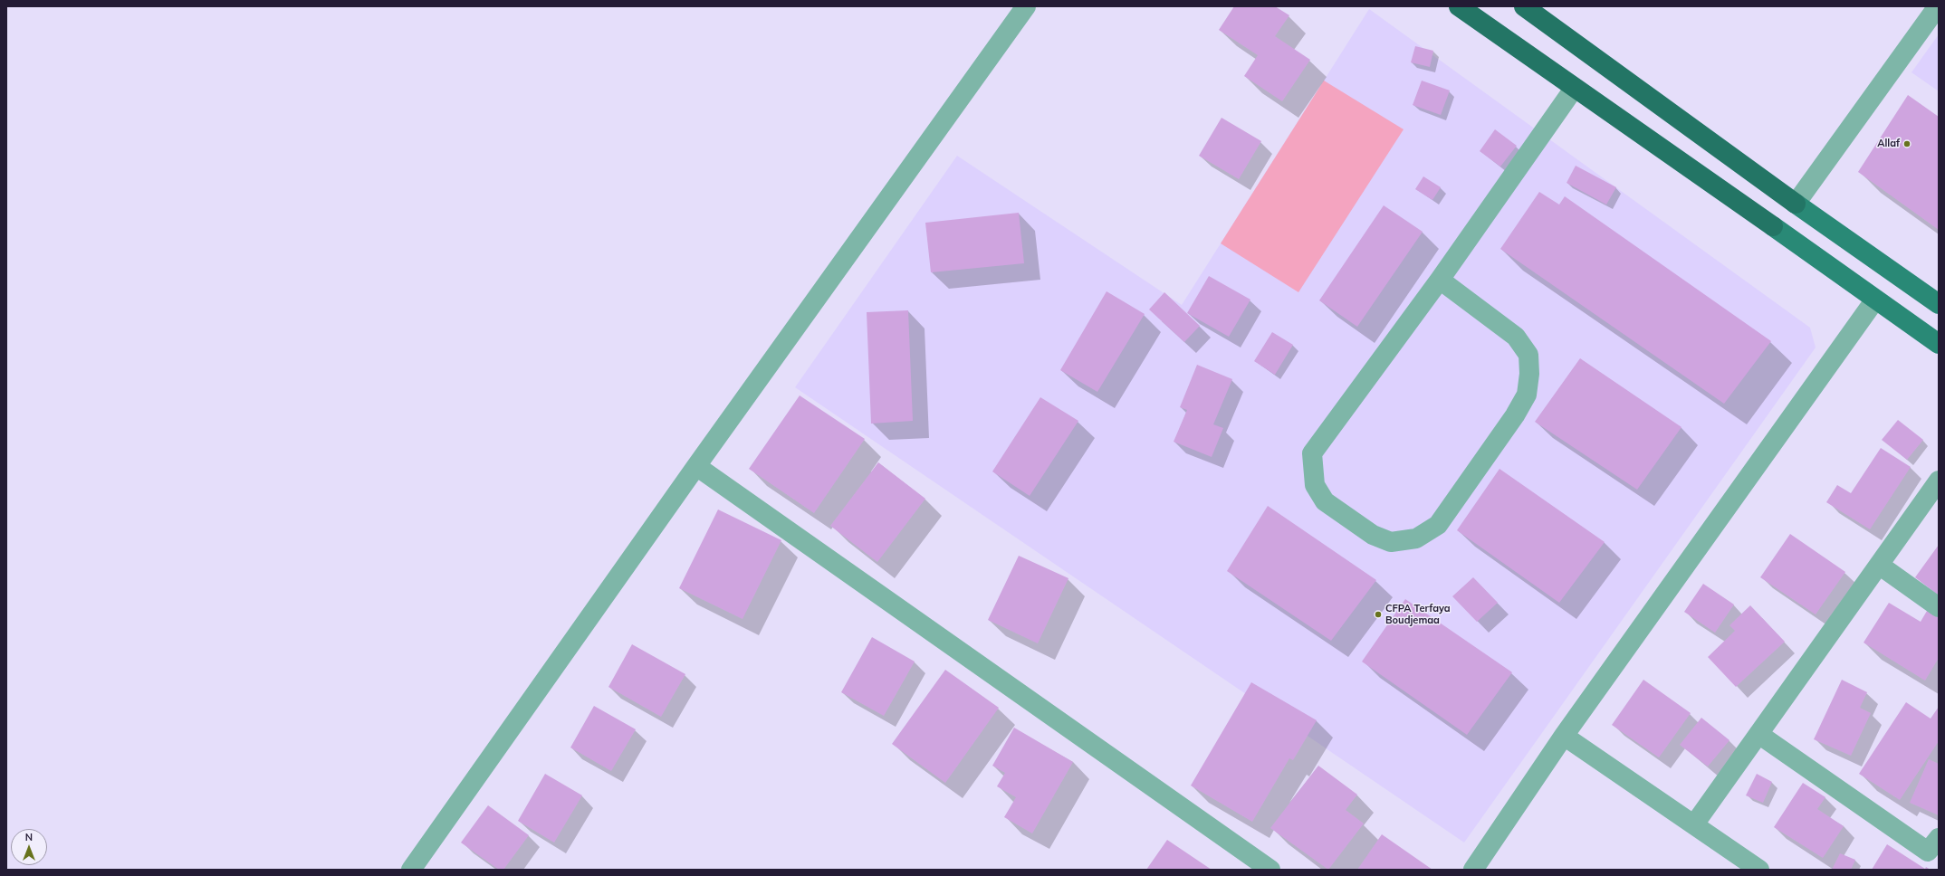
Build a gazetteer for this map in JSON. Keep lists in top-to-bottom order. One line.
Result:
{"places":["Allaf","CFPA Terfaya Boudjemaa"],"north":"top"}
